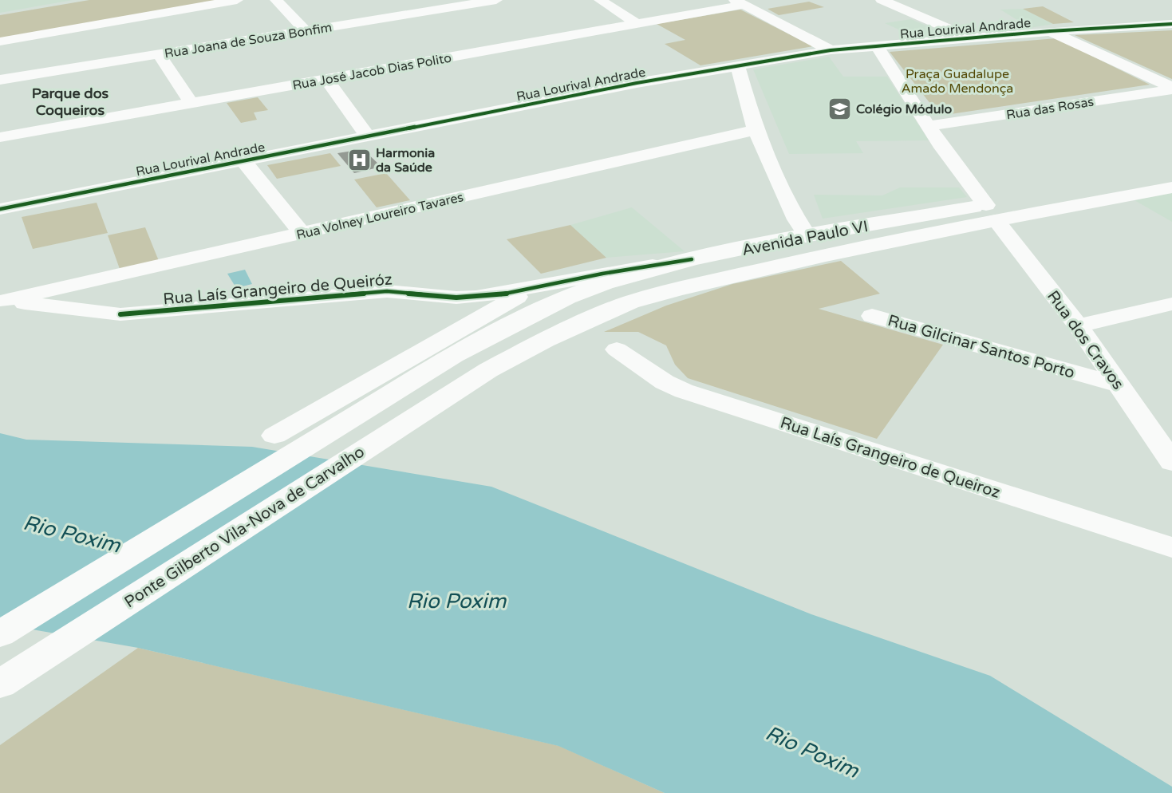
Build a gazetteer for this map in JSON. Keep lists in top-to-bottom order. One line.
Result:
{"streets":{"main road":["Avenida Paulo VI","Ponte Gilberto Vila-Nova de Carvalho"],"street":["Rua Lourival Andrade","Rua Joana de Souza Bonfim","Rua José Jacob Dias Polito","Rua das Rosas","Rua Volney Loureiro Tavares","Rua Laís Grangeiro de Queiróz","Rua dos Cravos","Rua Gilcinar Santos Porto","Rua Laís Grangeiro de Queiroz"]},"crossings":[["Rua Lourival Andrade","Rua dos Cravos"],["Rua das Rosas","Rua dos Cravos"],["Rua Volney Loureiro Tavares","Rua Laís Grangeiro de Queiróz"],["Avenida Paulo VI","Rua Laís Grangeiro de Queiróz"],["Avenida Paulo VI","Rua dos Cravos"],["Avenida Paulo VI","Ponte Gilberto Vila-Nova de Carvalho"],["Rua dos Cravos","Rua Gilcinar Santos Porto"]],"districts":["Parque dos Coqueiros"],"water":["Rio Poxim"],"parks":["Praça Guadalupe Amado Mendonça"],"places":{"school or university":["Colégio Módulo"],"hospital":["Harmonia da Saúde"]}}
